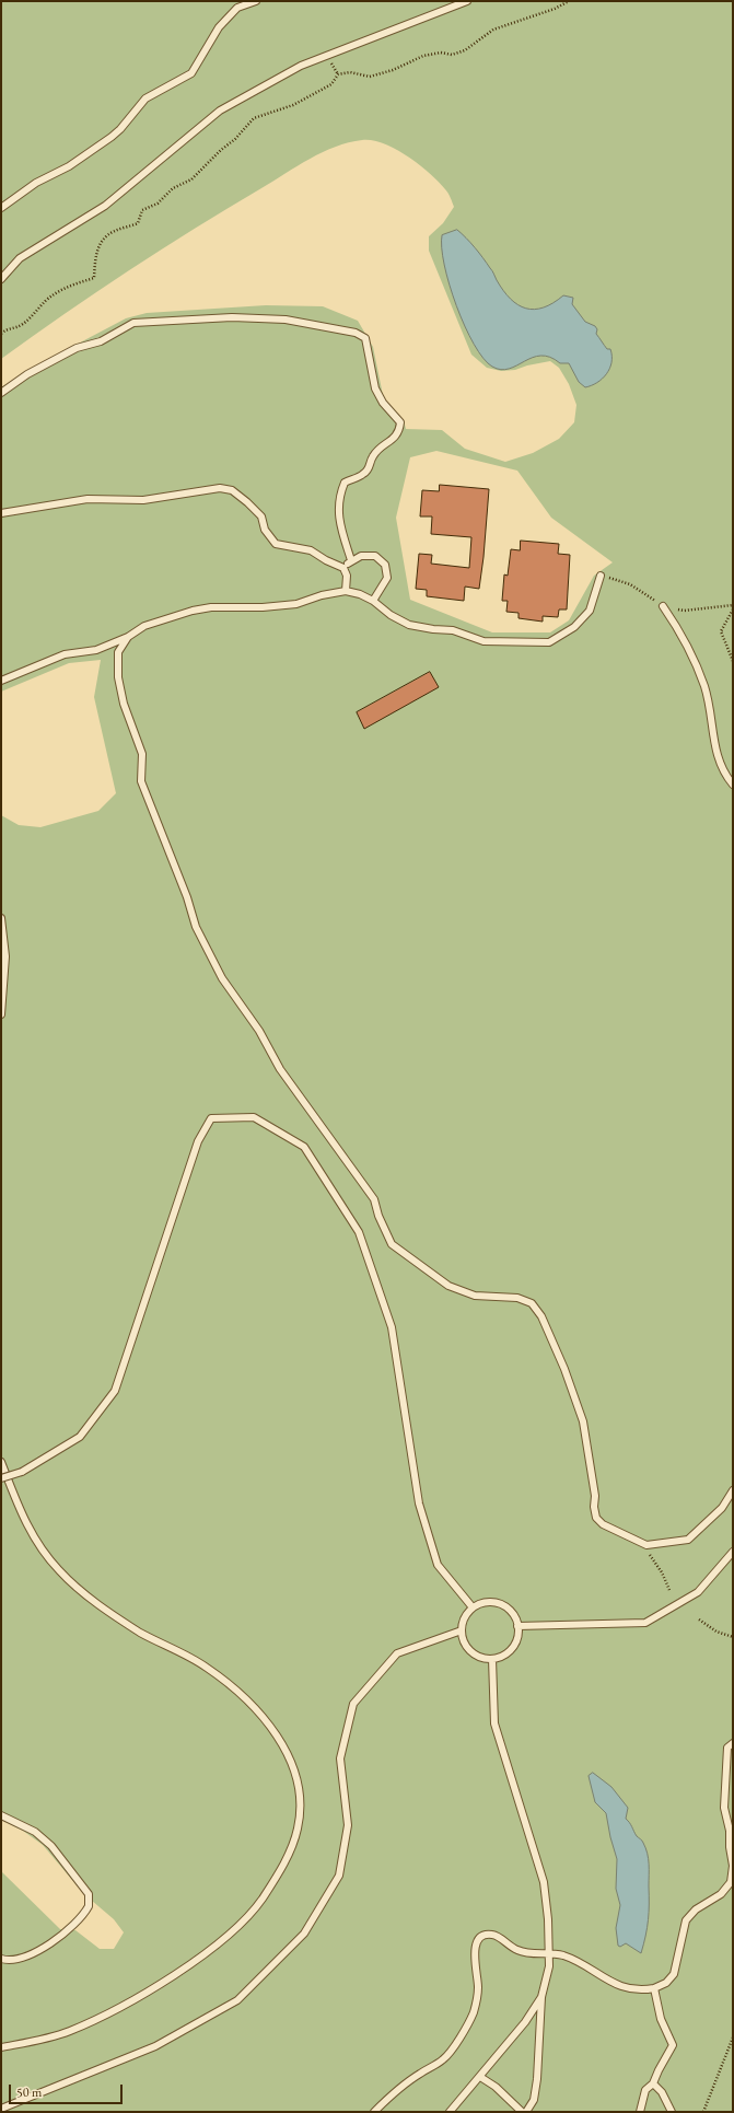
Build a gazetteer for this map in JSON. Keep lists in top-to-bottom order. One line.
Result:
{"scale_bar":"50 m"}
